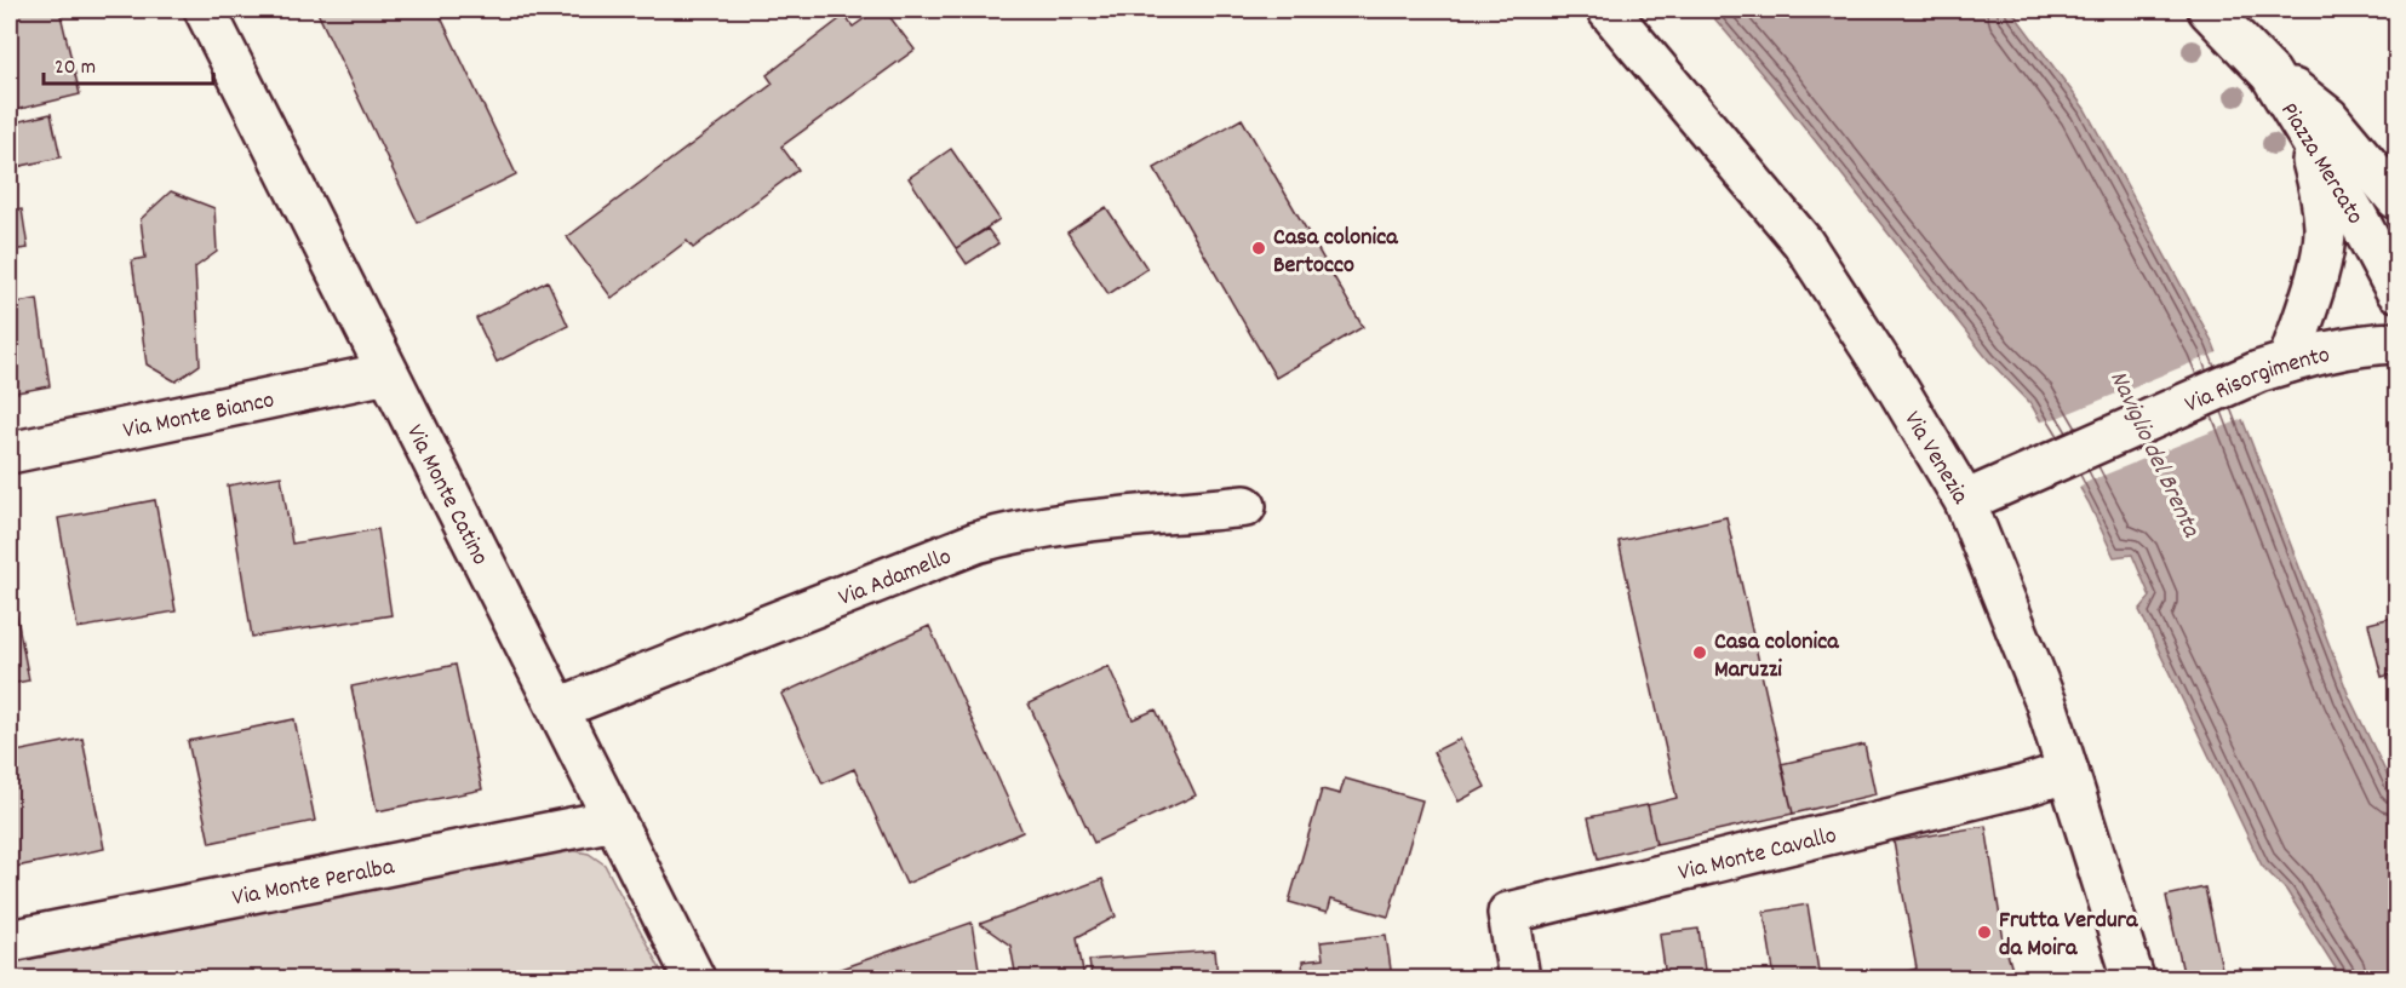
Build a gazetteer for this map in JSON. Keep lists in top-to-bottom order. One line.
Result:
{"streets":{"street":["Piazza Mercato","Via Risorgimento","Via Monte Bianco","Via Venezia","Via Monte Catino","Via Adamello","Via Monte Cavallo","Via Monte Peralba"]},"crossings":[["Piazza Mercato","Via Risorgimento"],["Via Risorgimento","Via Venezia"],["Via Monte Bianco","Via Monte Catino"],["Via Venezia","Via Monte Cavallo"],["Via Monte Catino","Via Adamello"],["Via Monte Catino","Via Monte Peralba"]],"water":["Naviglio del Brenta"],"places":["Casa colonica Bertocco","Casa colonica Maruzzi","Frutta Verdura da Moira"],"scale_bar":"20 m"}
